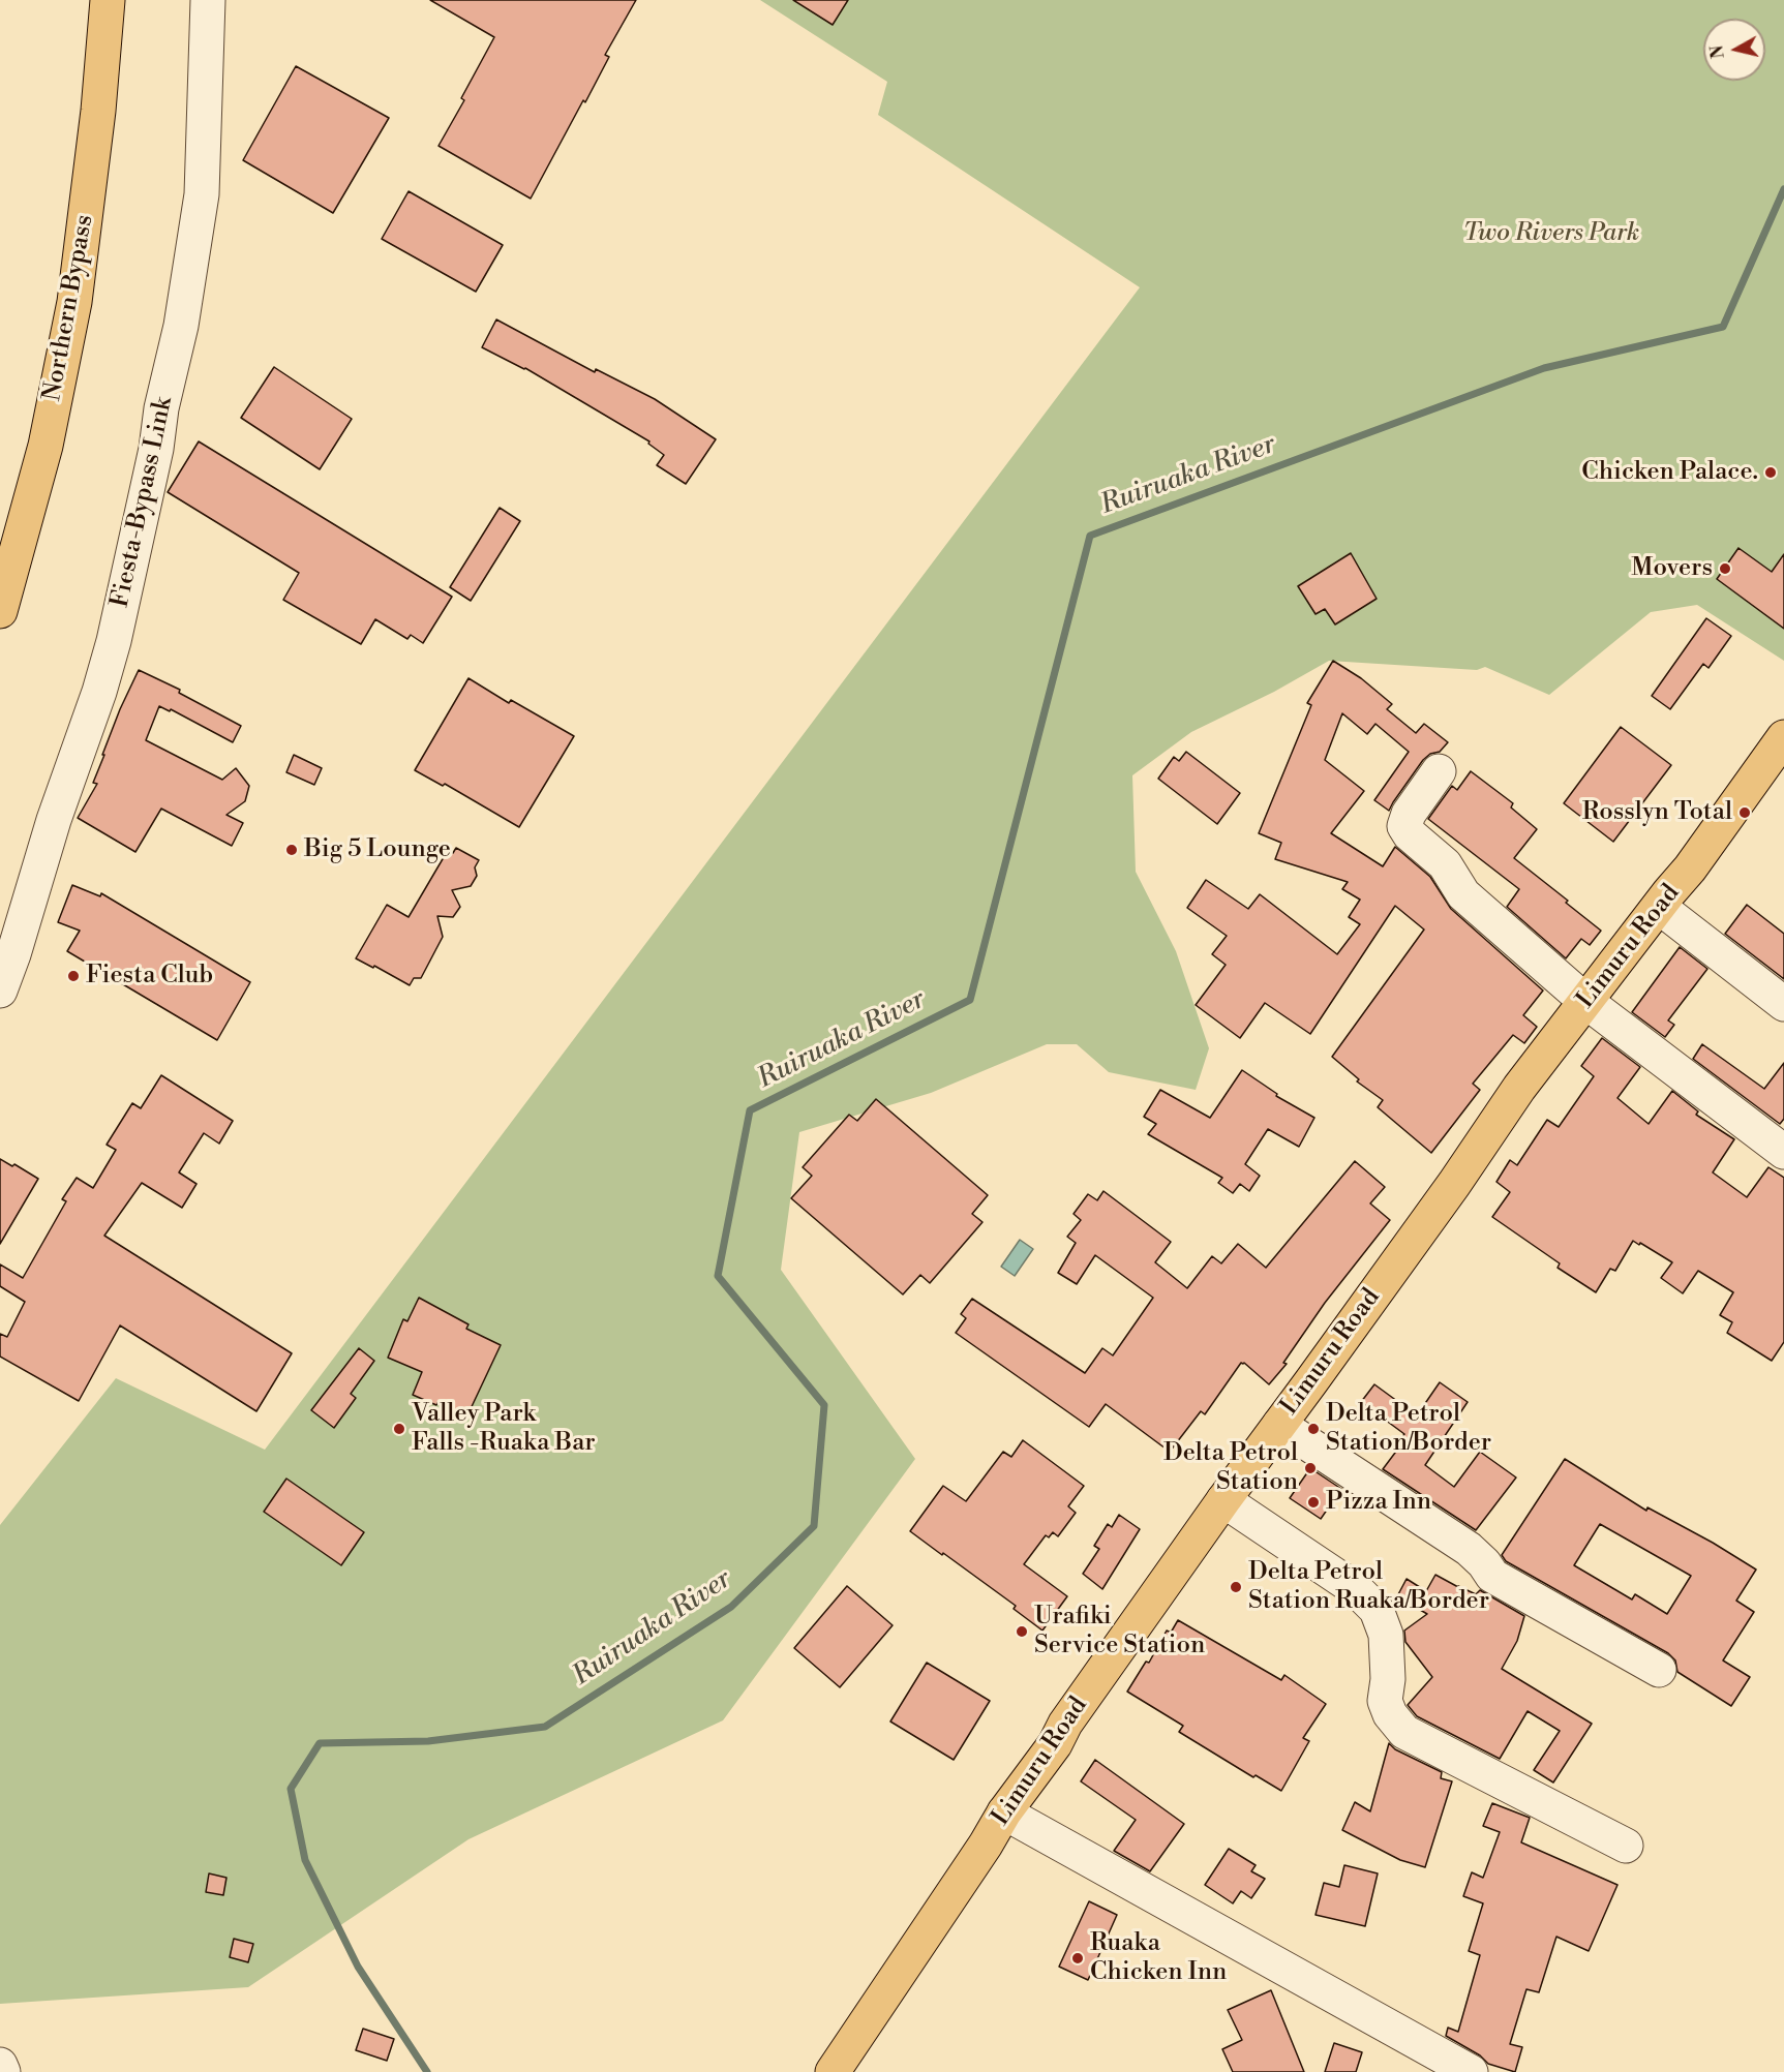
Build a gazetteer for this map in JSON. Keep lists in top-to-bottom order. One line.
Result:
{"streets":{"main road":["Northern Bypass","Limuru Road"],"street":["Fiesta-Bypass Link"]},"water":["Ruiruaka River"],"parks":["Two Rivers Park"],"places":["Chicken Palace.","Movers","Rosslyn Total","Big 5 Lounge","Fiesta Club","Valley Park Falls -Ruaka Bar","Delta Petrol Station/Border","Delta Petrol Station","Pizza Inn","Delta Petrol Station Ruaka/Border","Urafiki Service Station","Ruaka Chicken Inn"],"north":"left"}
